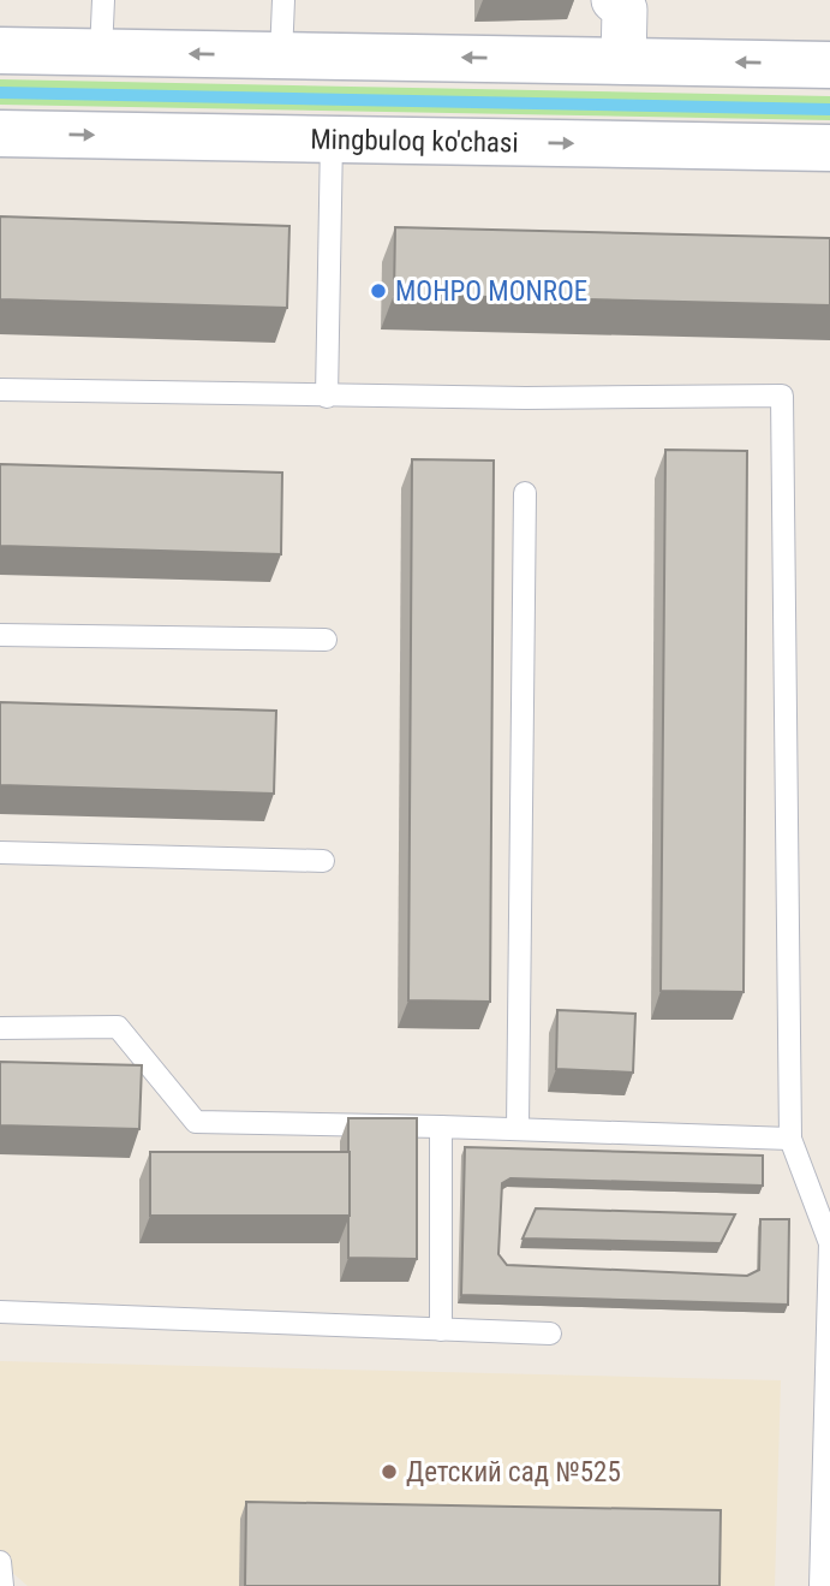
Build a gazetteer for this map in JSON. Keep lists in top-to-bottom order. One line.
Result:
{"streets":{"main road":["Mingbuloq ko'chasi"]},"places":["МОНРО MONROE","Детский сад №525"]}
